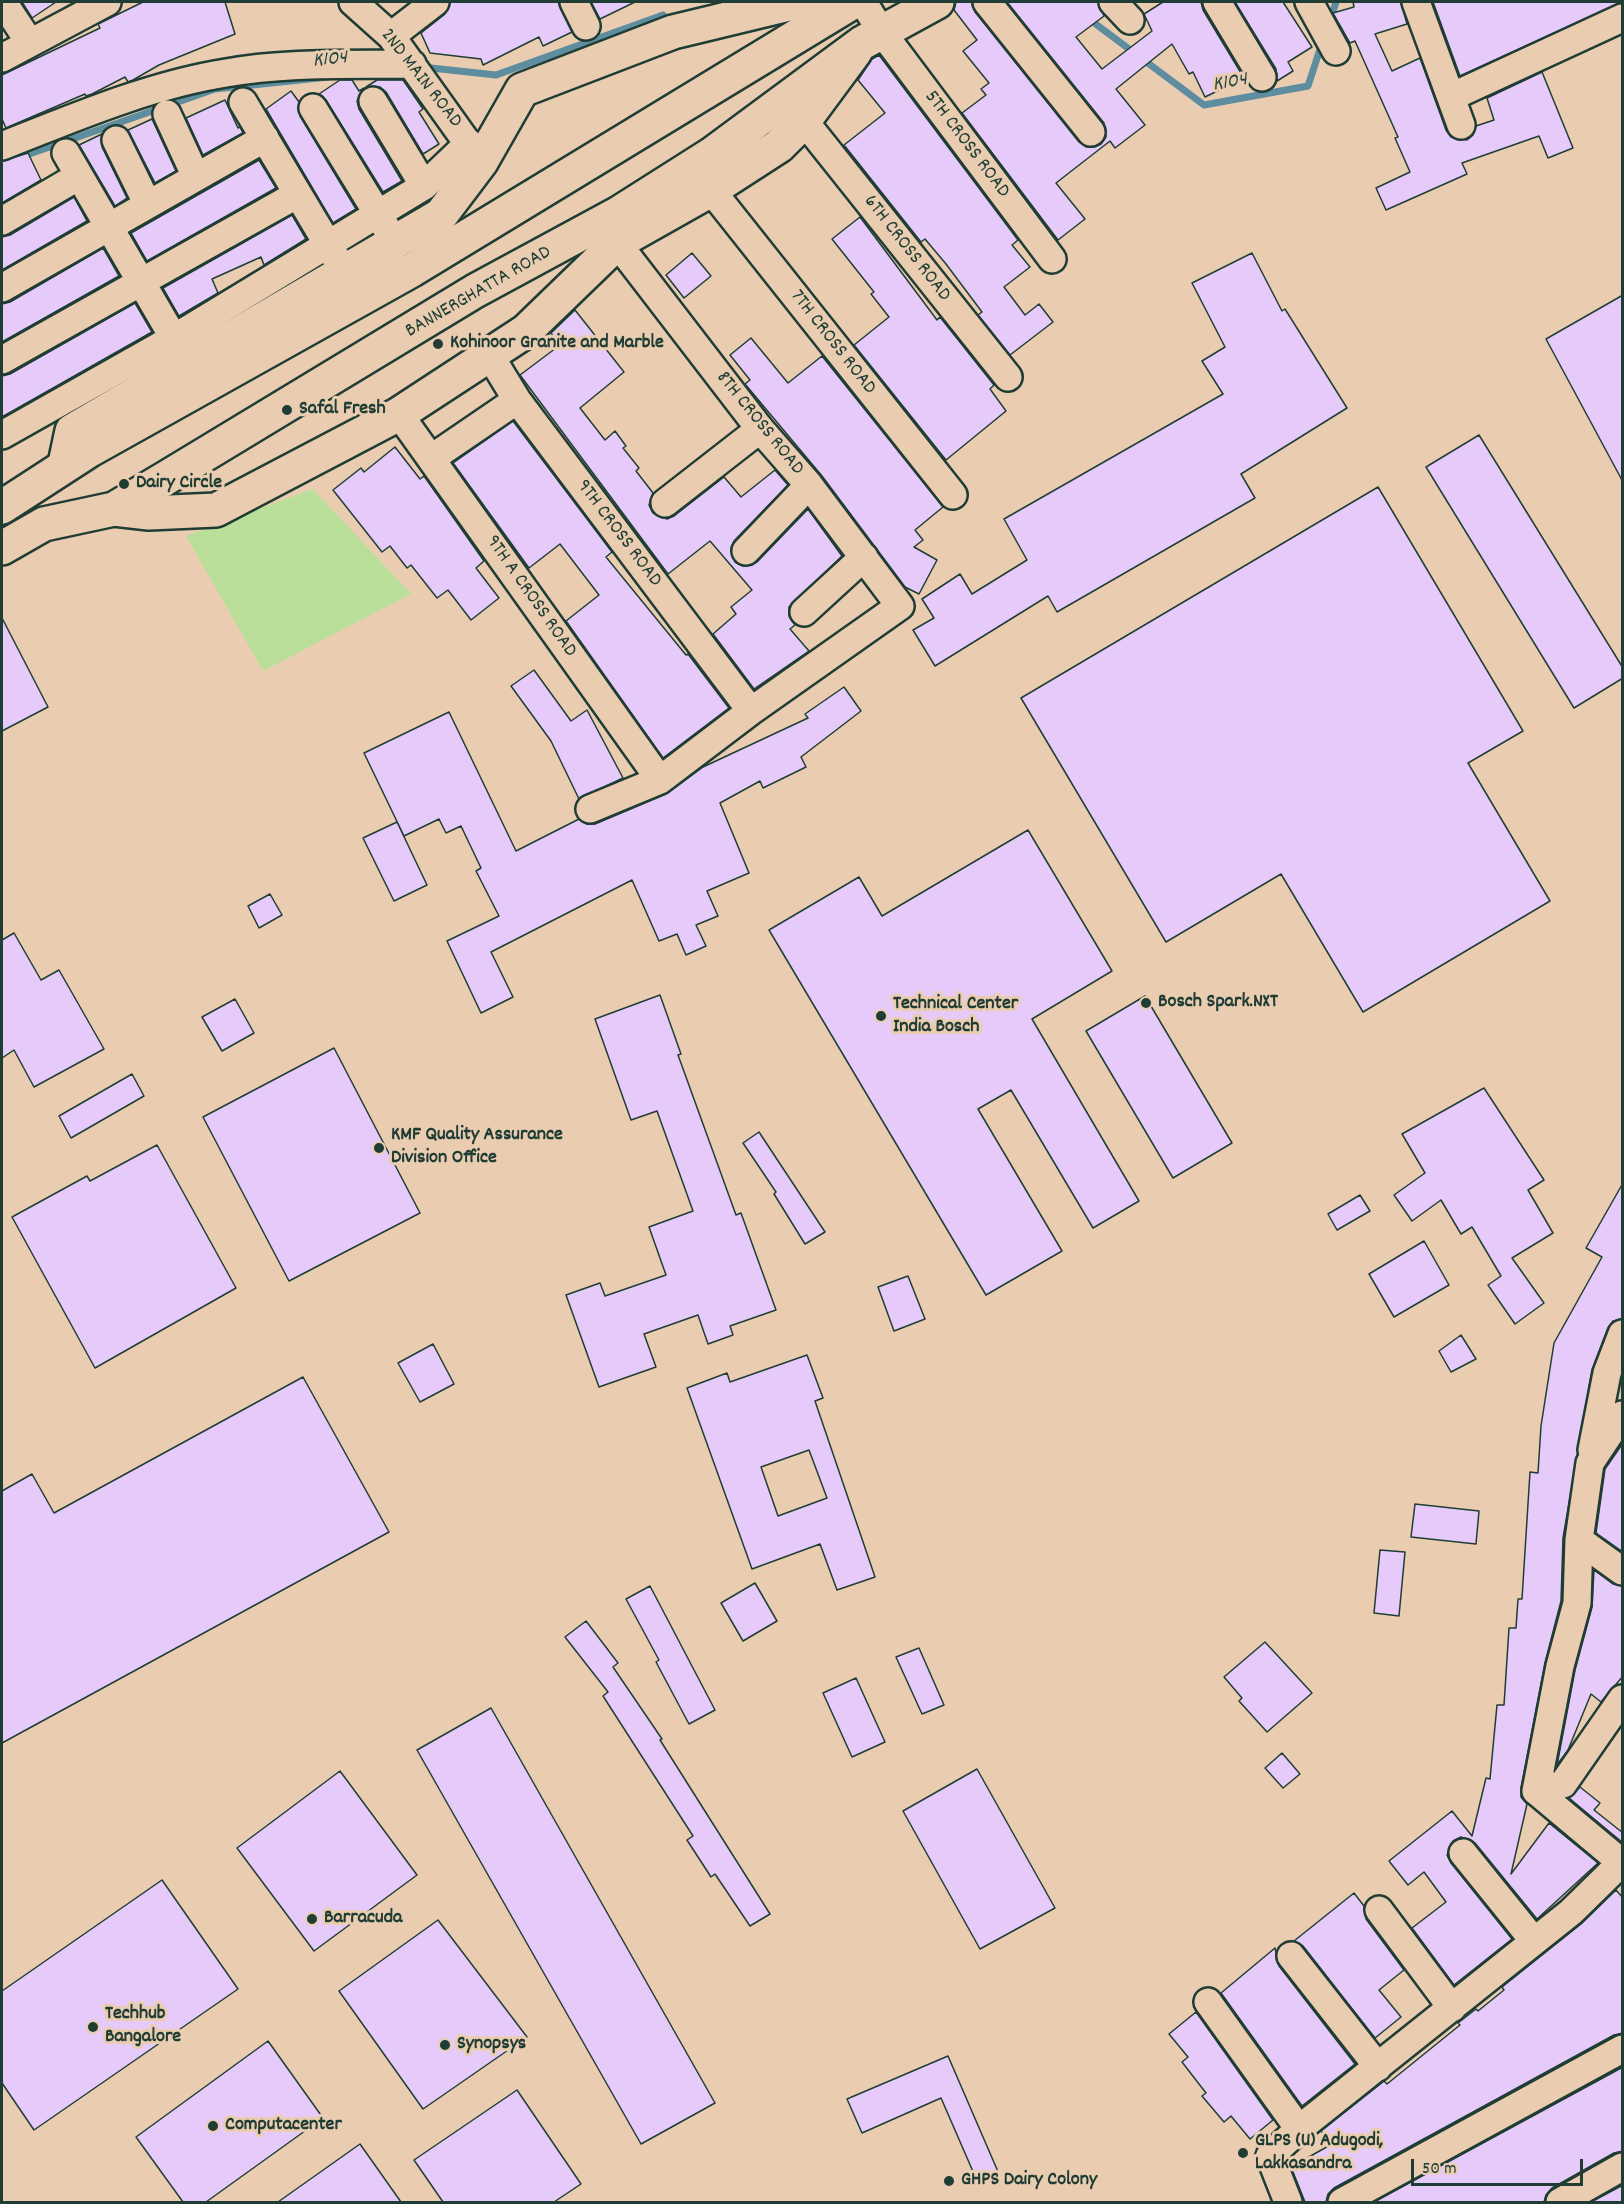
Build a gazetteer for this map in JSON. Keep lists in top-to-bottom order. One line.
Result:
{"streets":{"main road":["BANNERGHATTA ROAD"],"street":["2ND MAIN ROAD","5TH CROSS ROAD","6TH CROSS ROAD","7TH CROSS ROAD","8TH CROSS ROAD","9TH CROSS ROAD","9TH A CROSS ROAD"]},"crossings":[["5TH CROSS ROAD","BANNERGHATTA ROAD"],["8TH CROSS ROAD","9TH CROSS ROAD"]],"water":["K104"],"places":["Kohinoor Granite and Marble","Safal Fresh","Dairy Circle","Bosch Spark.NXT","Technical Center India Bosch","KMF Quality Assurance Division Office","Barracuda","Techhub Bangalore","Synopsys","Computacenter","GLPS (U) Adugodi, Lakkasandra","GHPS Dairy Colony"],"scale_bar":"50 m"}
